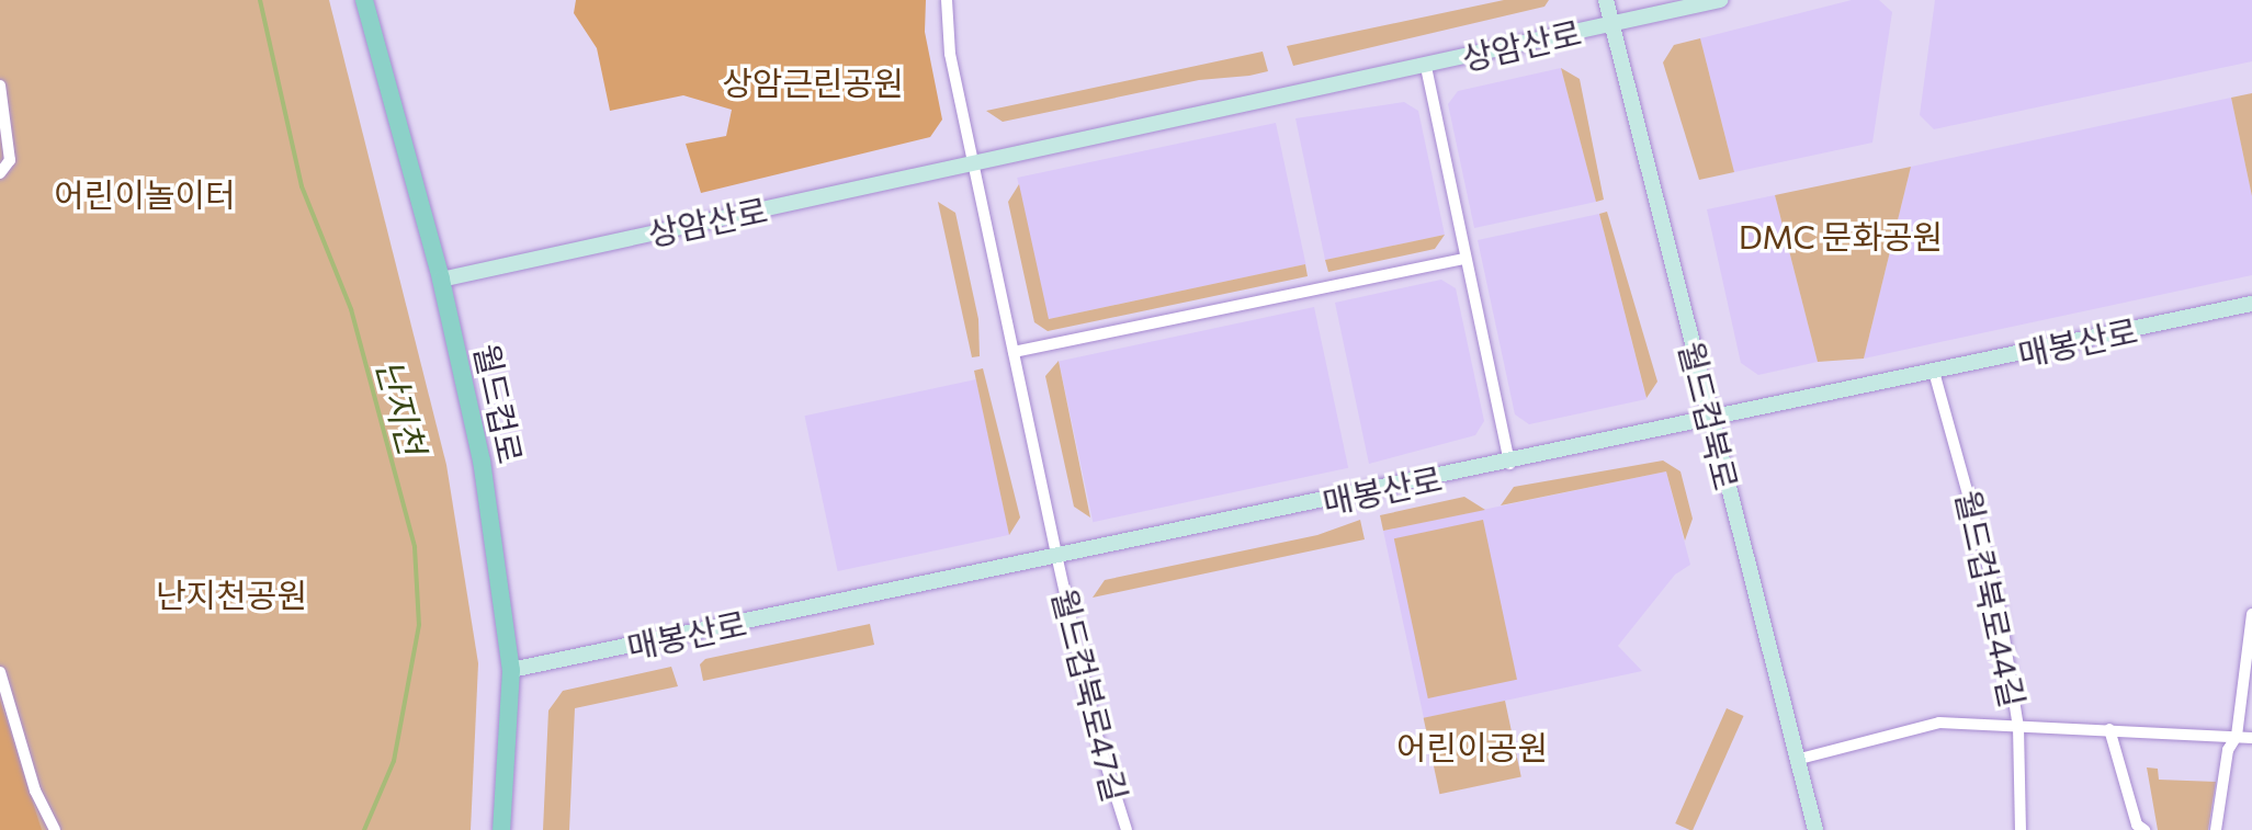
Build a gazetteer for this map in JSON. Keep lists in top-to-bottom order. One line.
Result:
{"streets":{"main road":["상암산로","매봉산로","월드컵로","월드컵북로"],"street":["월드컵북로44길","월드컵북로47길"]},"crossings":[["상암산로","매봉산로"],["상암산로","월드컵로"],["상암산로","월드컵북로"],["매봉산로","월드컵로"],["매봉산로","월드컵북로"],["매봉산로","월드컵북로44길"],["매봉산로","월드컵북로47길"]],"water":["난지천"],"parks":["상암근린공원","어린이놀이터","DMC 문화공원","난지천공원","어린이공원"]}
